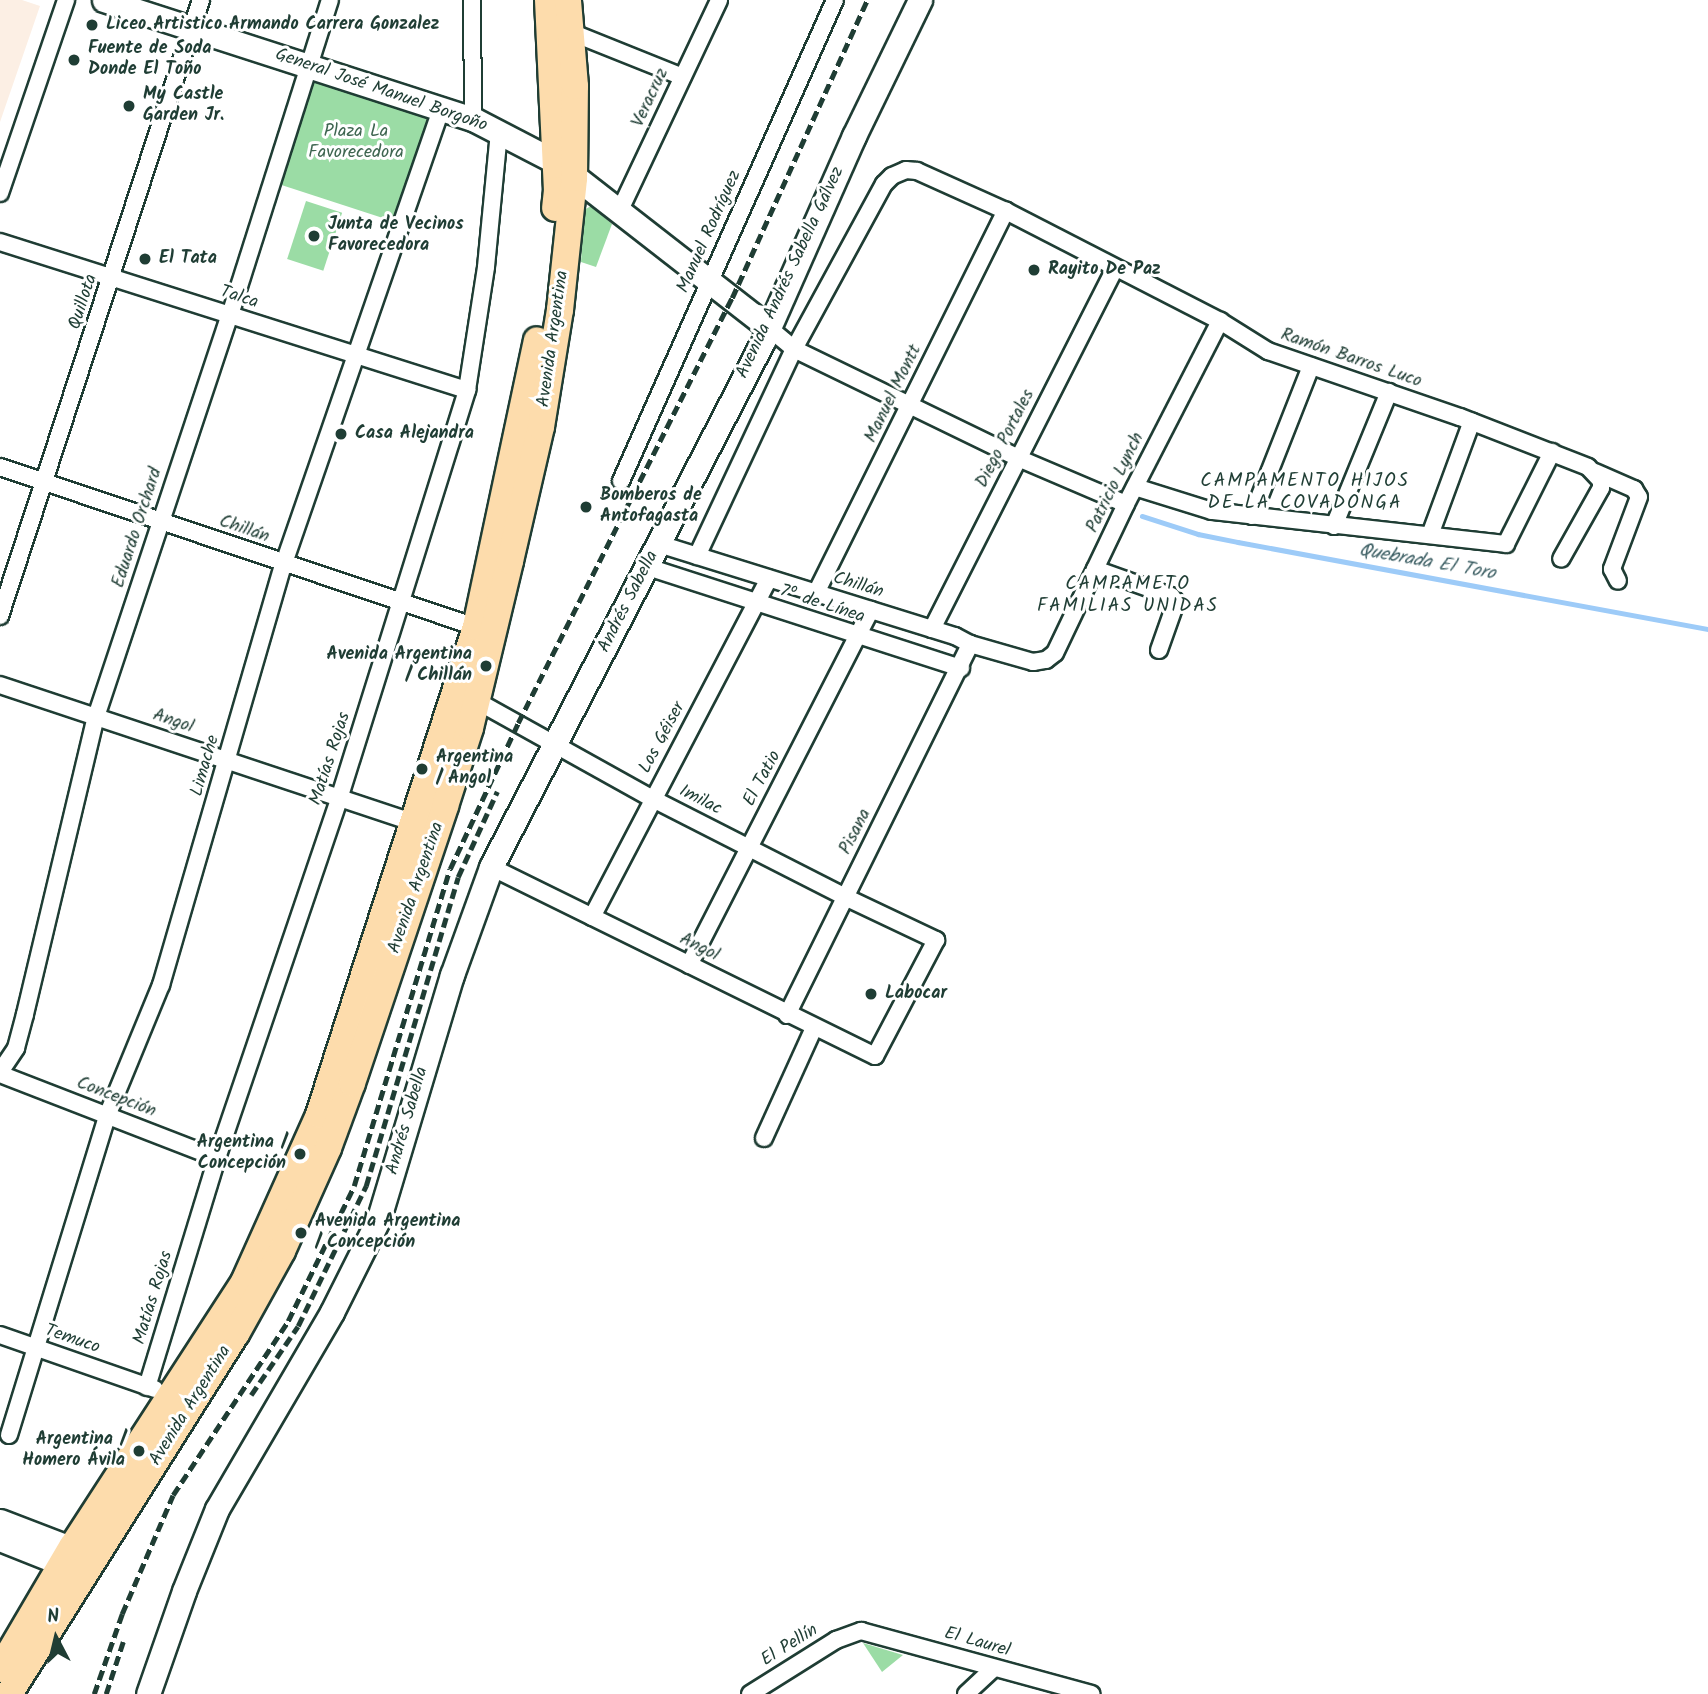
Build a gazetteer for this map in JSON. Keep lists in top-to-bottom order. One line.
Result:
{"streets":{"main road":["General José Manuel Borgoño","Avenida Andrés Sabella Gálvez","Avenida Argentina","Andrés Sabella"],"street":["Veracruz","Manuel Rodríguez","Talca","Quillota","Ramón Barros Luco","Manuel Montt","Diego Portales","Patricio Lynch","Eduardo Orchard","Chillán","7º de Línea","Angol","Los Géiser","Matías Rojas","Limache","El Tatio","Imilac","Pisana","Concepción","Temuco","El Laurel","El Pellín"]},"crossings":[["General José Manuel Borgoño","Veracruz"],["General José Manuel Borgoño","Manuel Rodríguez"],["General José Manuel Borgoño","Avenida Andrés Sabella Gálvez"],["General José Manuel Borgoño","Quillota"],["General José Manuel Borgoño","Avenida Argentina"],["General José Manuel Borgoño","Eduardo Orchard"],["General José Manuel Borgoño","Matías Rojas"],["General José Manuel Borgoño","Limache"],["Avenida Andrés Sabella Gálvez","Chillán"],["Avenida Andrés Sabella Gálvez","Andrés Sabella"],["Talca","Quillota"],["Talca","Eduardo Orchard"],["Talca","Matías Rojas"],["Talca","Limache"],["Quillota","Chillán"],["Avenida Argentina","Chillán"],["Avenida Argentina","Angol"],["Avenida Argentina","Matías Rojas"],["Avenida Argentina","Imilac"],["Avenida Argentina","Temuco"],["Ramón Barros Luco","Manuel Montt"],["Ramón Barros Luco","Diego Portales"],["Ramón Barros Luco","Patricio Lynch"],["Manuel Montt","Chillán"],["Diego Portales","Chillán"],["Patricio Lynch","Chillán"],["Eduardo Orchard","Chillán"],["Eduardo Orchard","Angol"],["Eduardo Orchard","Concepción"],["Chillán","Andrés Sabella"],["Chillán","Los Géiser"],["Chillán","Matías Rojas"],["Chillán","Limache"],["Chillán","El Tatio"],["Andrés Sabella","7º de Línea"],["Andrés Sabella","Angol"],["Andrés Sabella","Imilac"],["7º de Línea","Los Géiser"],["7º de Línea","El Tatio"],["7º de Línea","Pisana"],["Angol","Los Géiser"],["Angol","Matías Rojas"],["Angol","Limache"],["Angol","El Tatio"],["Angol","Imilac"],["Angol","Pisana"],["Los Géiser","Imilac"],["Matías Rojas","Concepción"],["Matías Rojas","Temuco"],["Limache","Concepción"],["Limache","Temuco"],["El Tatio","Imilac"],["Imilac","Pisana"],["El Laurel","El Pellín"]],"districts":["CAMPAMENTO HIJOS DE LA COVADONGA","CAMPAMETO FAMILIAS UNIDAS"],"water":["Quebrada El Toro"],"parks":["Plaza La Favorecedora"],"places":["Liceo Artistico Armando Carrera Gonzalez","Fuente de Soda Donde El Toño","My Castle Garden Jr.","Junta de Vecinos Favorecedora","El Tata","Rayito De Paz","Casa Alejandra","Bomberos de Antofagasta","Avenida Argentina / Chillán","Argentina / Angol","Labocar","Argentina / Concepción","Avenida Argentina / Concepción","Argentina / Homero Ávila"],"north":"top"}
